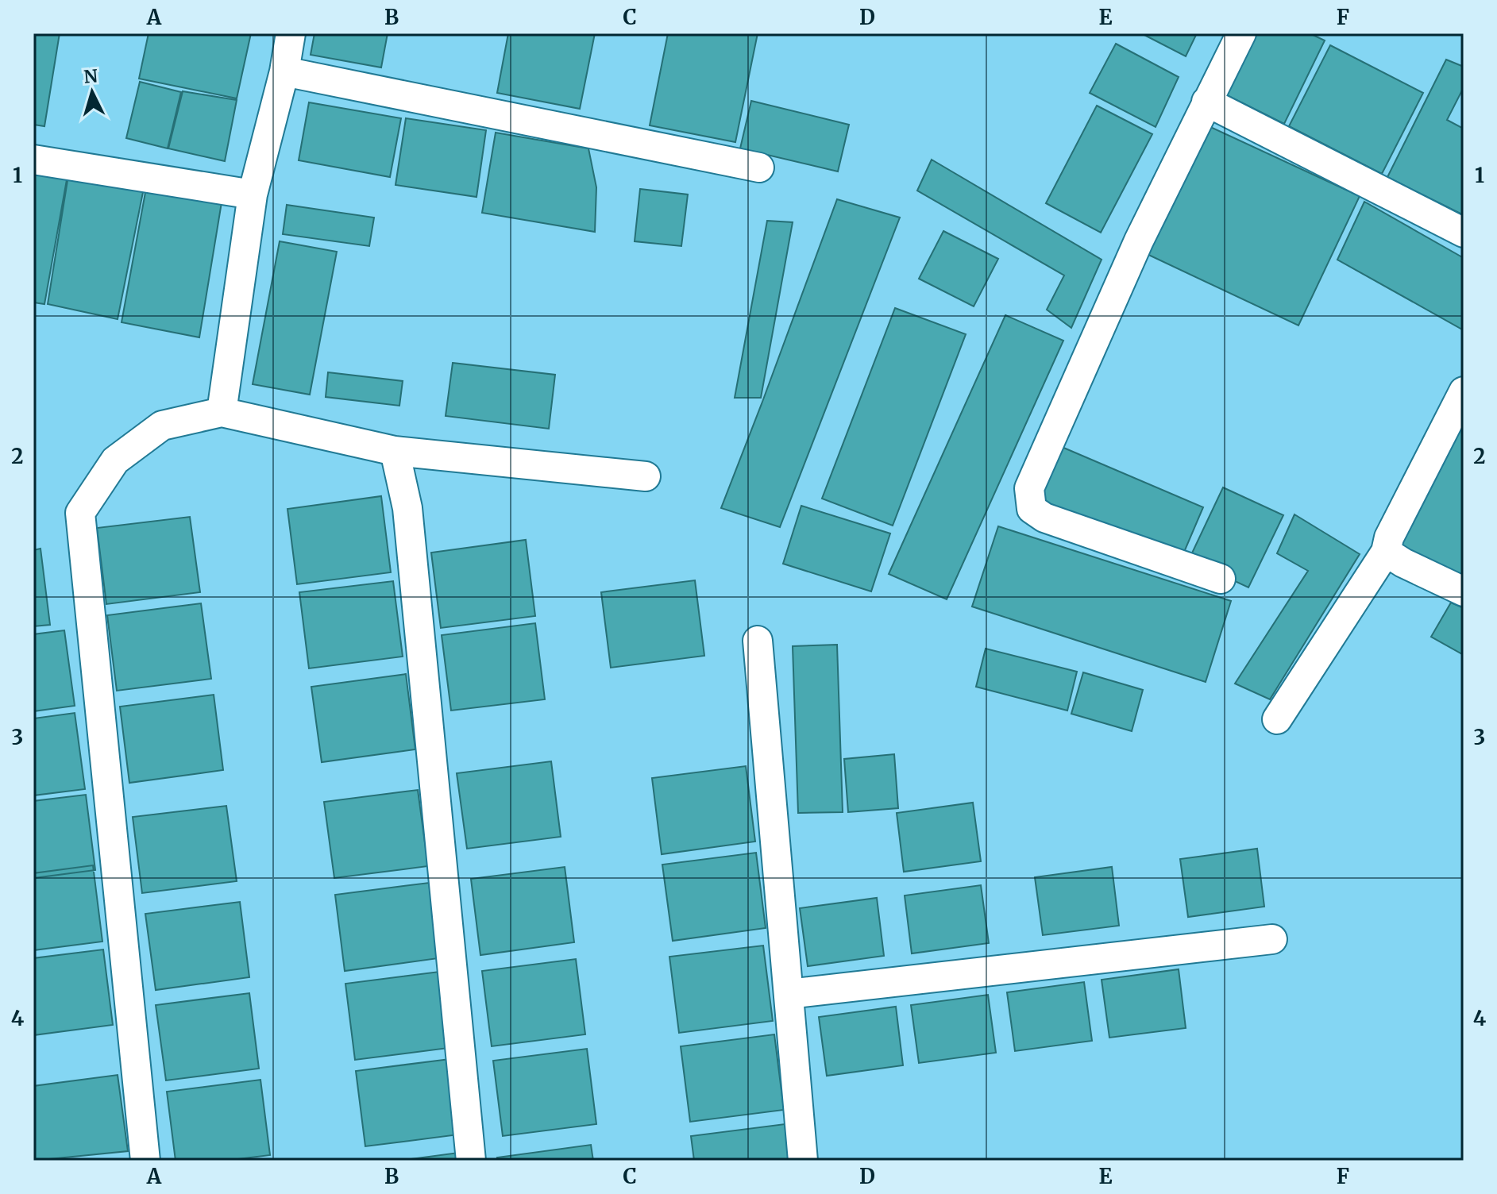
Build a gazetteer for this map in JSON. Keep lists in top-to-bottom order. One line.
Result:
{"north":"top","grid":{"columns":["A","B","C","D","E","F"],"rows":["1","2","3","4"]}}
